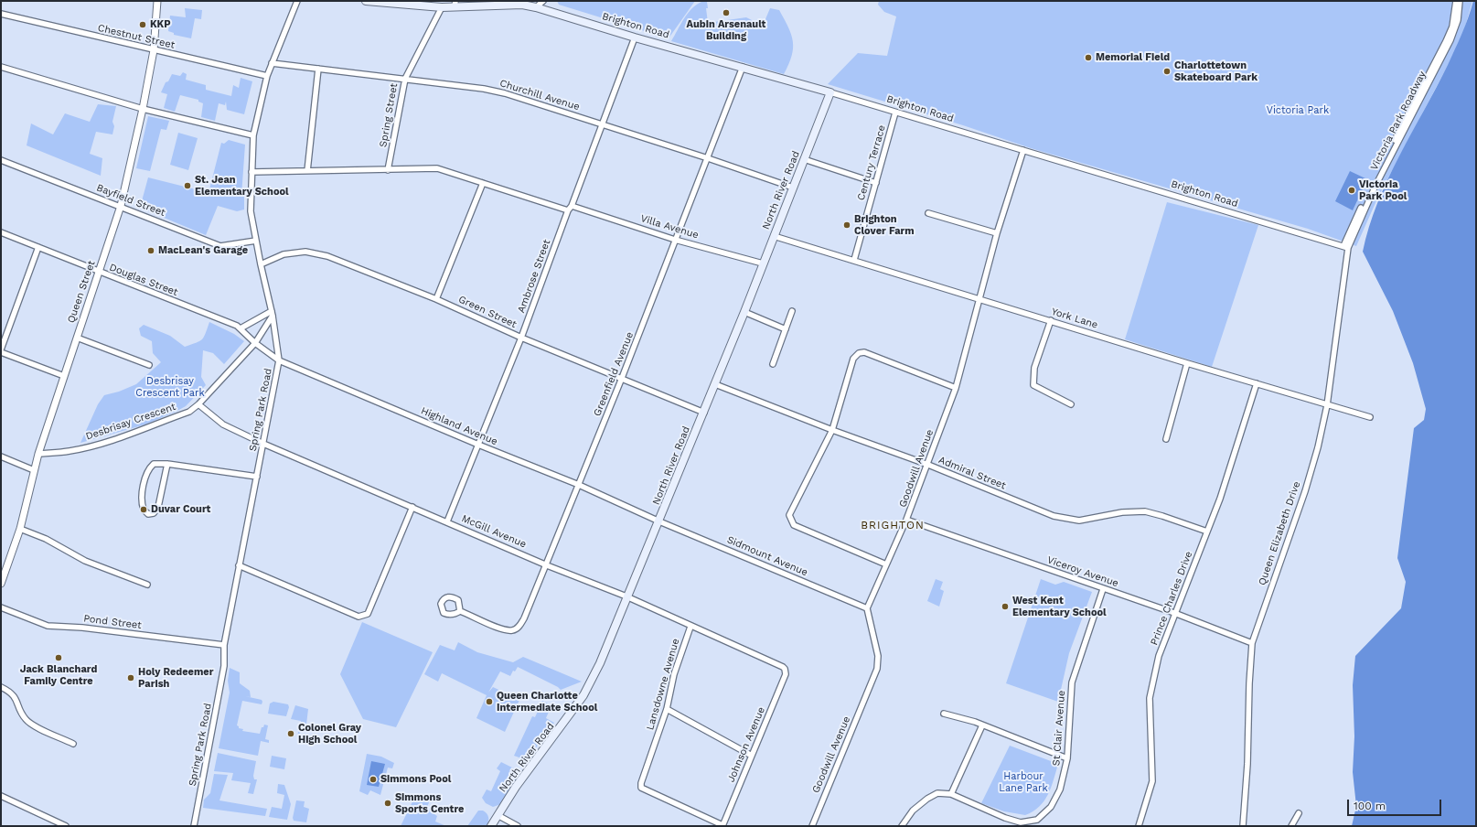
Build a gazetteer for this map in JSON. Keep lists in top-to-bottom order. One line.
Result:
{"streets":{"main road":["Brighton Road","North River Road"],"street":["Chestnut Street","Churchill Avenue","Spring Street","Victoria Park Roadway","Century Terrace","Bayfield Street","Villa Avenue","Ambrose Street","Douglas Street","Queen Street","Green Street","York Lane","Greenfield Avenue","Spring Park Road","Desbrisay Crescent","Highland Avenue","Goodwill Avenue","Admiral Street","McGill Avenue","Queen Elizabeth Drive","Sidmount Avenue","Viceroy Avenue","Prince Charles Drive","Pond Street","Lansdowne Avenue","St Clair Avenue","Johnson Avenue"]},"crossings":[["Brighton Road","Spring Street"],["Brighton Road","Victoria Park Roadway"],["Brighton Road","Century Terrace"],["Brighton Road","North River Road"],["Brighton Road","Ambrose Street"],["Brighton Road","Greenfield Avenue"],["Brighton Road","Goodwill Avenue"],["Brighton Road","Queen Elizabeth Drive"],["Chestnut Street","Queen Street"],["Chestnut Street","Spring Park Road"],["Churchill Avenue","Spring Street"],["Churchill Avenue","North River Road"],["Churchill Avenue","Ambrose Street"],["Churchill Avenue","Greenfield Avenue"],["Churchill Avenue","Spring Park Road"],["Victoria Park Roadway","Queen Elizabeth Drive"],["Century Terrace","York Lane"],["North River Road","Villa Avenue"],["North River Road","Green Street"],["North River Road","York Lane"],["North River Road","Highland Avenue"],["North River Road","Admiral Street"],["North River Road","McGill Avenue"],["North River Road","Sidmount Avenue"],["Bayfield Street","Queen Street"],["Bayfield Street","Spring Park Road"],["Villa Avenue","Ambrose Street"],["Villa Avenue","Greenfield Avenue"],["Ambrose Street","Green Street"],["Ambrose Street","Highland Avenue"],["Ambrose Street","McGill Avenue"],["Douglas Street","Queen Street"],["Douglas Street","Desbrisay Crescent"],["Douglas Street","Highland Avenue"],["Queen Street","Desbrisay Crescent"],["Green Street","Greenfield Avenue"],["Green Street","Spring Park Road"],["York Lane","Goodwill Avenue"],["York Lane","Queen Elizabeth Drive"],["York Lane","Prince Charles Drive"],["Greenfield Avenue","Highland Avenue"],["Greenfield Avenue","McGill Avenue"],["Spring Park Road","Desbrisay Crescent"],["Spring Park Road","Highland Avenue"],["Spring Park Road","McGill Avenue"],["Spring Park Road","Pond Street"],["Desbrisay Crescent","Highland Avenue"],["Desbrisay Crescent","McGill Avenue"],["Highland Avenue","Sidmount Avenue"],["Goodwill Avenue","Admiral Street"],["Goodwill Avenue","Sidmount Avenue"],["Goodwill Avenue","Viceroy Avenue"],["Admiral Street","Prince Charles Drive"],["McGill Avenue","Lansdowne Avenue"],["McGill Avenue","Johnson Avenue"],["Queen Elizabeth Drive","Viceroy Avenue"],["Viceroy Avenue","Prince Charles Drive"],["Viceroy Avenue","St Clair Avenue"],["Lansdowne Avenue","Johnson Avenue"]],"districts":["BRIGHTON"],"parks":["Victoria Park","Desbrisay Crescent Park","Harbour Lane Park"],"places":["Aubin Arsenault Building","KKP","Memorial Field","Charlottetown Skateboard Park","St. Jean Elementary School","Victoria Park Pool","Brighton Clover Farm","MacLean's Garage","Duvar Court","West Kent Elementary School","Jack Blanchard Family Centre","Holy Redeemer Parish","Queen Charlotte Intermediate School","Colonel Gray High School","Simmons Pool","Simmons Sports Centre"],"scale_bar":"100 m"}
